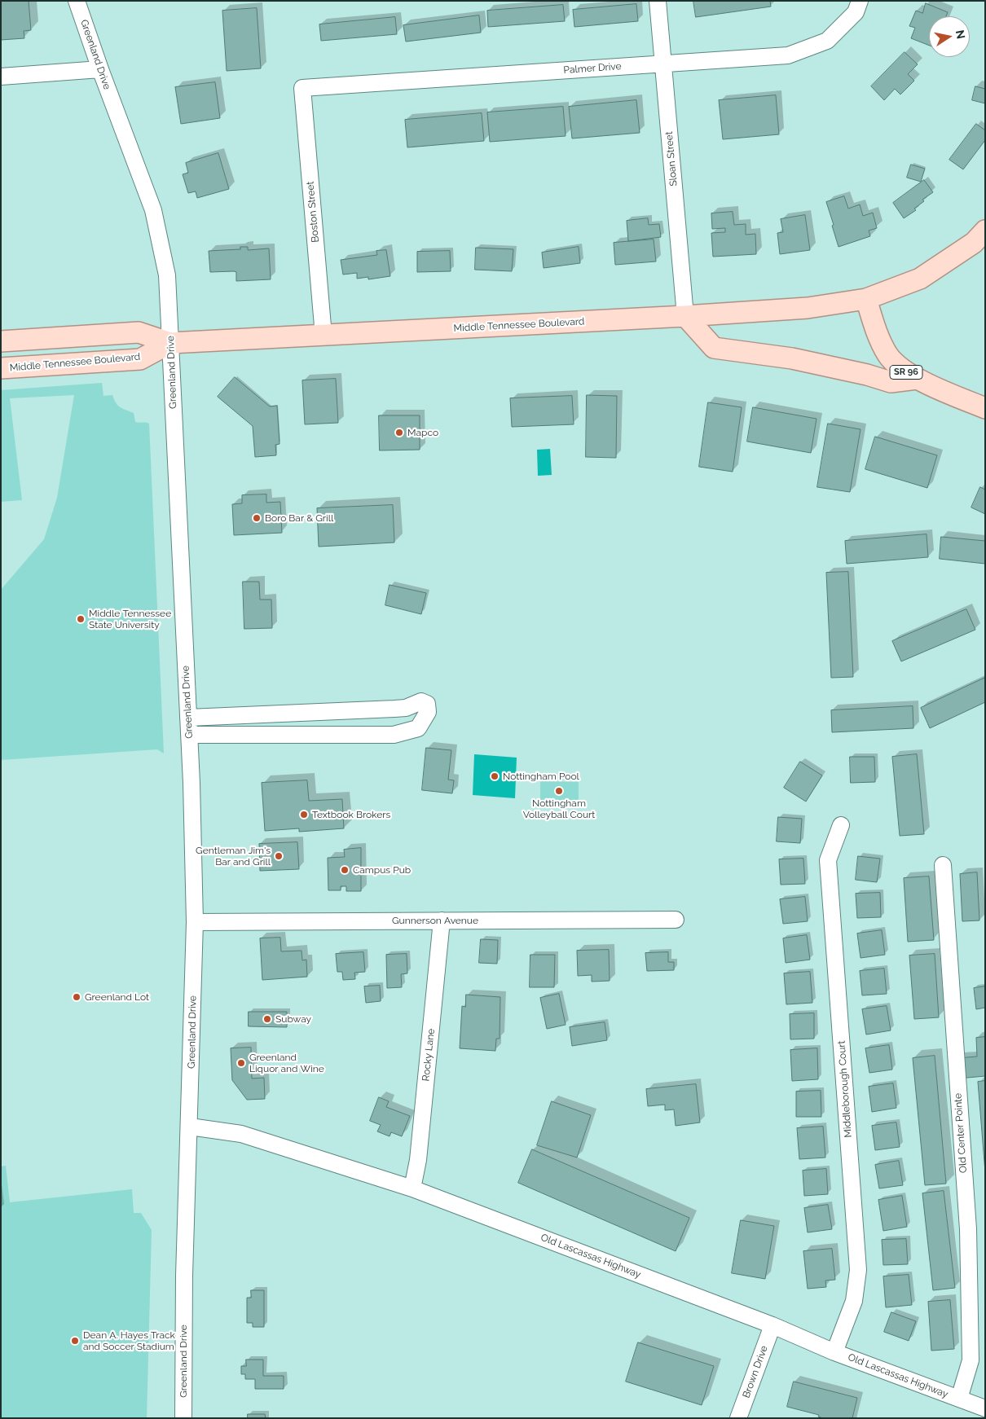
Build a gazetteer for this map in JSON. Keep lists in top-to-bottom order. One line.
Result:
{"streets":{"main road":["Middle Tennessee Boulevard","SR 96"],"street":["Greenland Drive","Palmer Drive","Sloan Street","Boston Street","Gunnerson Avenue","Rocky Lane","Middleborough Court","Old Center Pointe","Old Lascassas Highway","Brown Drive"]},"crossings":[["Greenland Drive","Middle Tennessee Boulevard"],["Greenland Drive","Gunnerson Avenue"],["Greenland Drive","Old Lascassas Highway"],["Palmer Drive","Sloan Street"],["Palmer Drive","Boston Street"],["Sloan Street","Middle Tennessee Boulevard"],["Boston Street","Middle Tennessee Boulevard"],["Middle Tennessee Boulevard","SR 96"],["Gunnerson Avenue","Rocky Lane"],["Rocky Lane","Old Lascassas Highway"],["Middleborough Court","Old Lascassas Highway"],["Old Center Pointe","Old Lascassas Highway"],["Old Lascassas Highway","Brown Drive"]],"places":["Mapco","Boro Bar & Grill","Middle Tennessee State University","Nottingham Pool","Nottingham Volleyball Court","Textbook Brokers","Gentleman Jim's Bar and Grill","Campus Pub","Greenland Lot","Subway","Greenland Liquor and Wine","Dean A. Hayes Track and Soccer Stadium"],"north":"right"}
